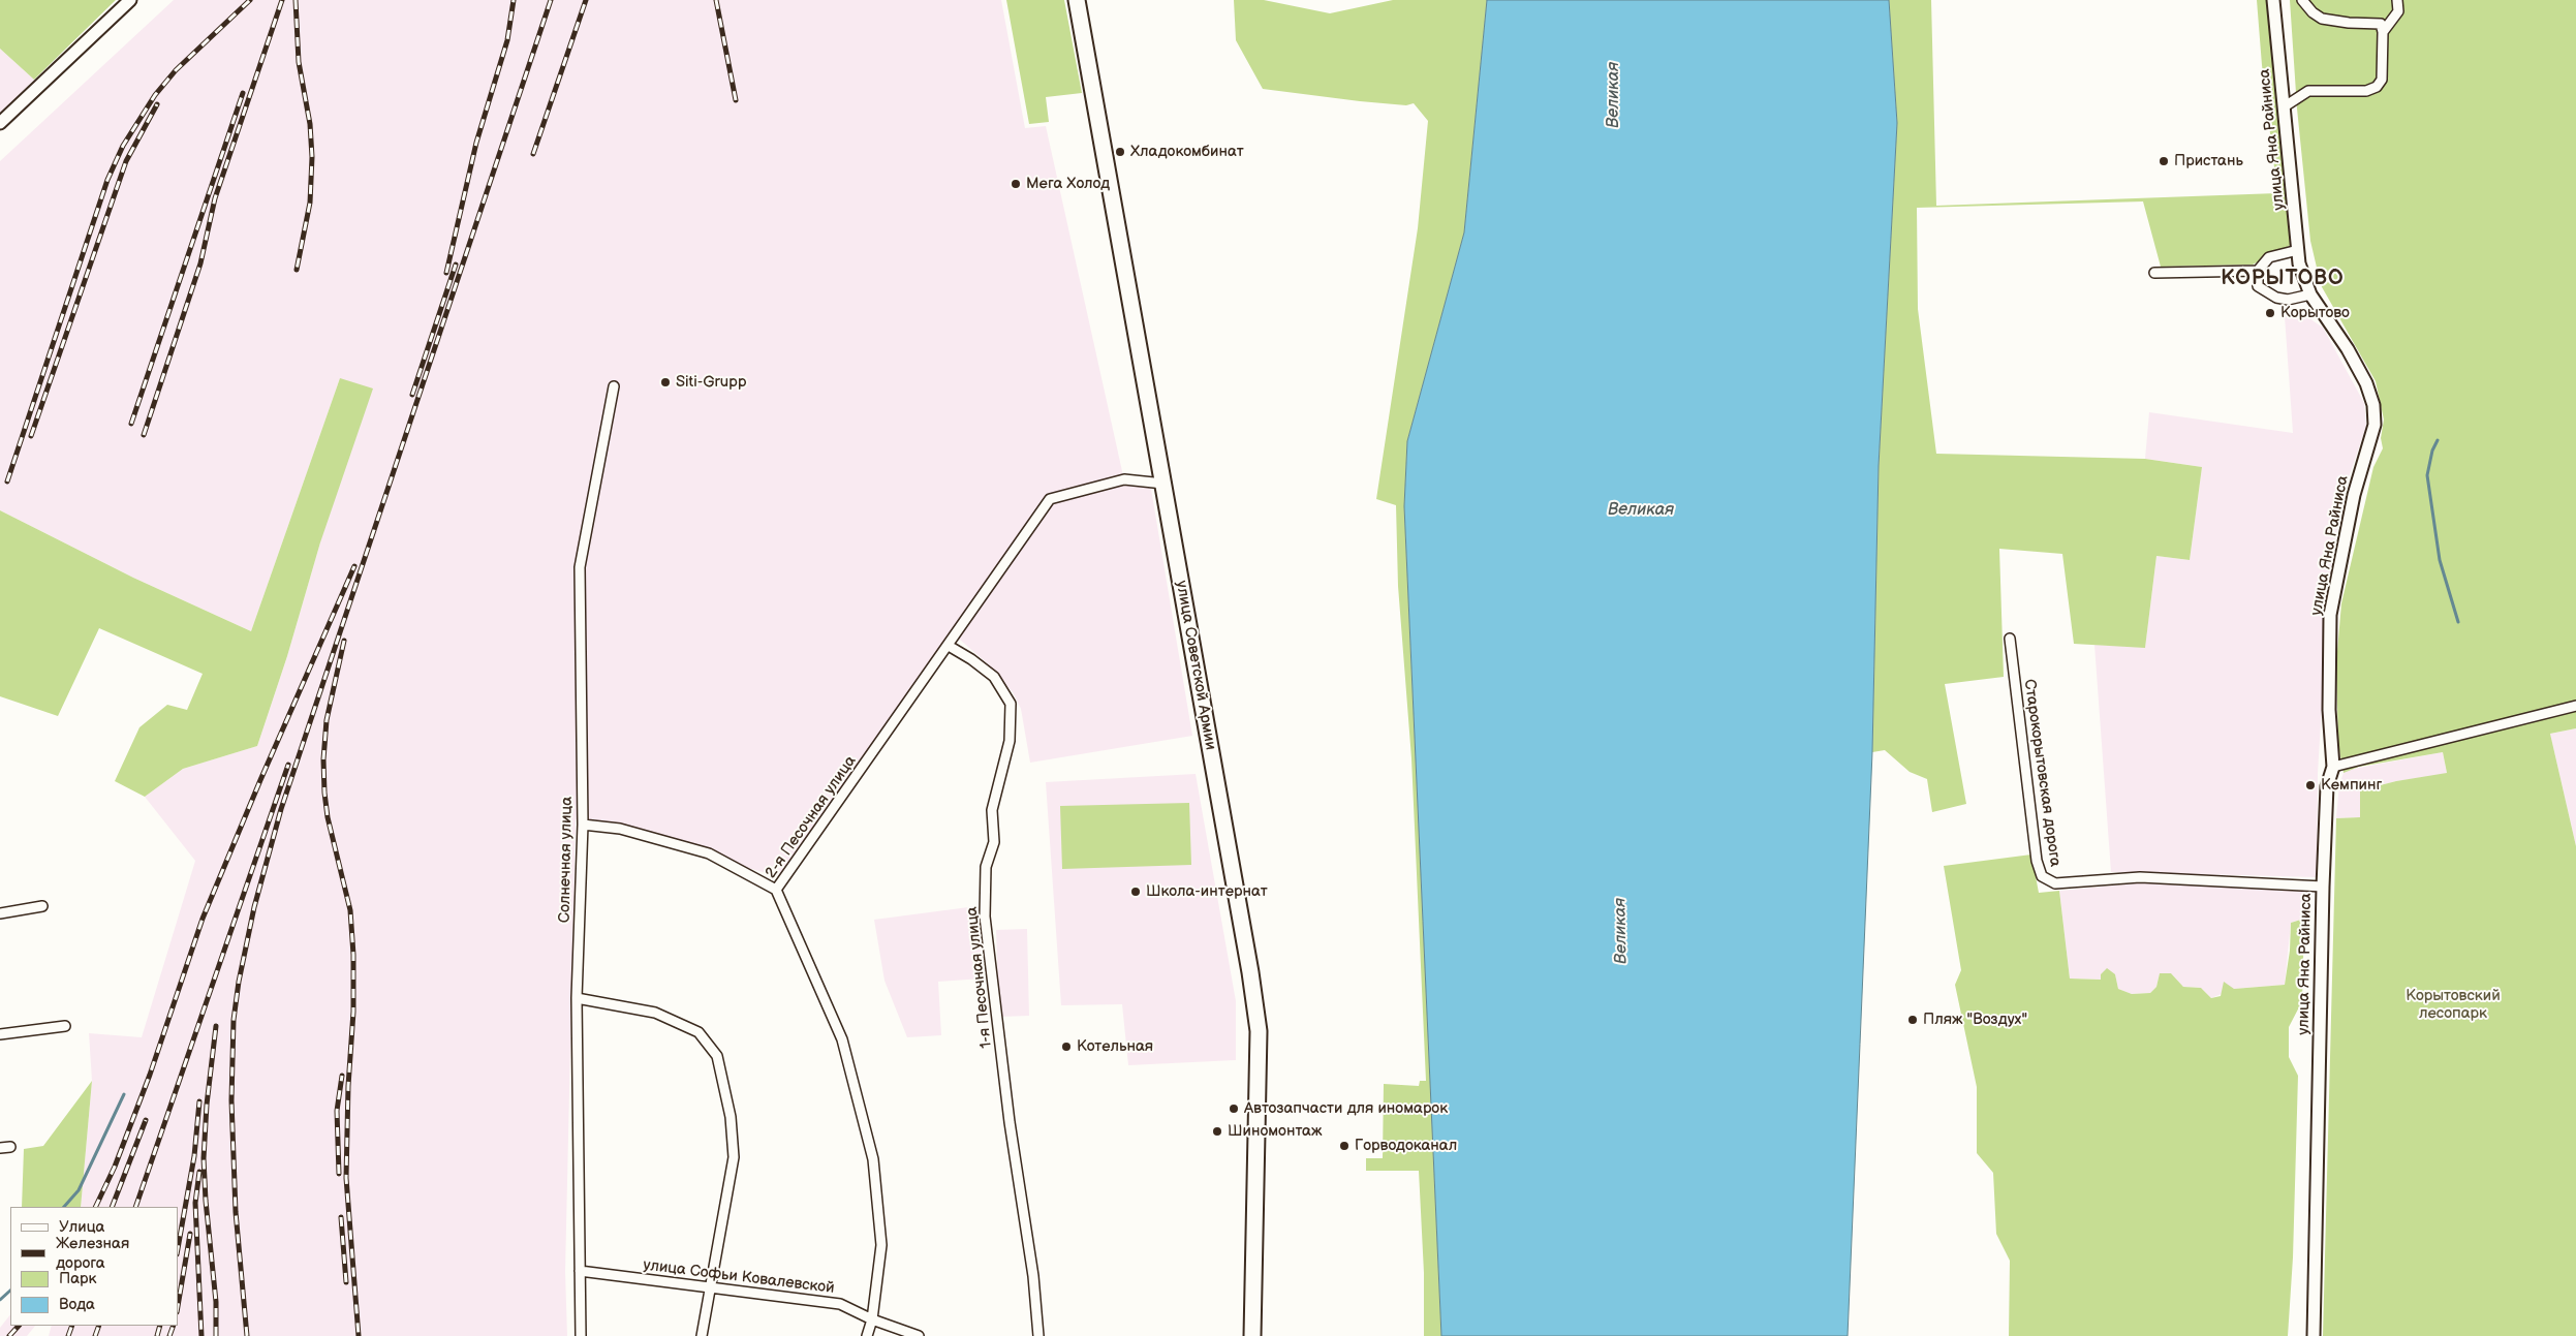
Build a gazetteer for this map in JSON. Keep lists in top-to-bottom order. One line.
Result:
{"streets":{"main road":["улица Советской Армии"],"street":["улица Яна Райниса","Старокорытовская дорога","2-я Песочная улица","Солнечная улица","1-я Песочная улица","улица Софьи Ковалевской"]},"crossings":[["улица Яна Райниса","Старокорытовская дорога"],["улица Советской Армии","2-я Песочная улица"],["2-я Песочная улица","1-я Песочная улица"],["2-я Песочная улица","улица Софьи Ковалевской"],["Солнечная улица","улица Софьи Ковалевской"]],"districts":["КОРЫТОВО"],"water":["Великая"],"parks":["Корытовский лесопарк"],"places":["Хладокомбинат","Пристань","Мега Холод","Корытово","Siti-Grupp","Кемпинг","Школа-интернат","Пляж \"Воздух\"","Котельная","Автозапчасти для иномарок","Шиномонтаж","Горводоканал"],"legend":["Улица","Железная дорога","Парк","Вода"]}
